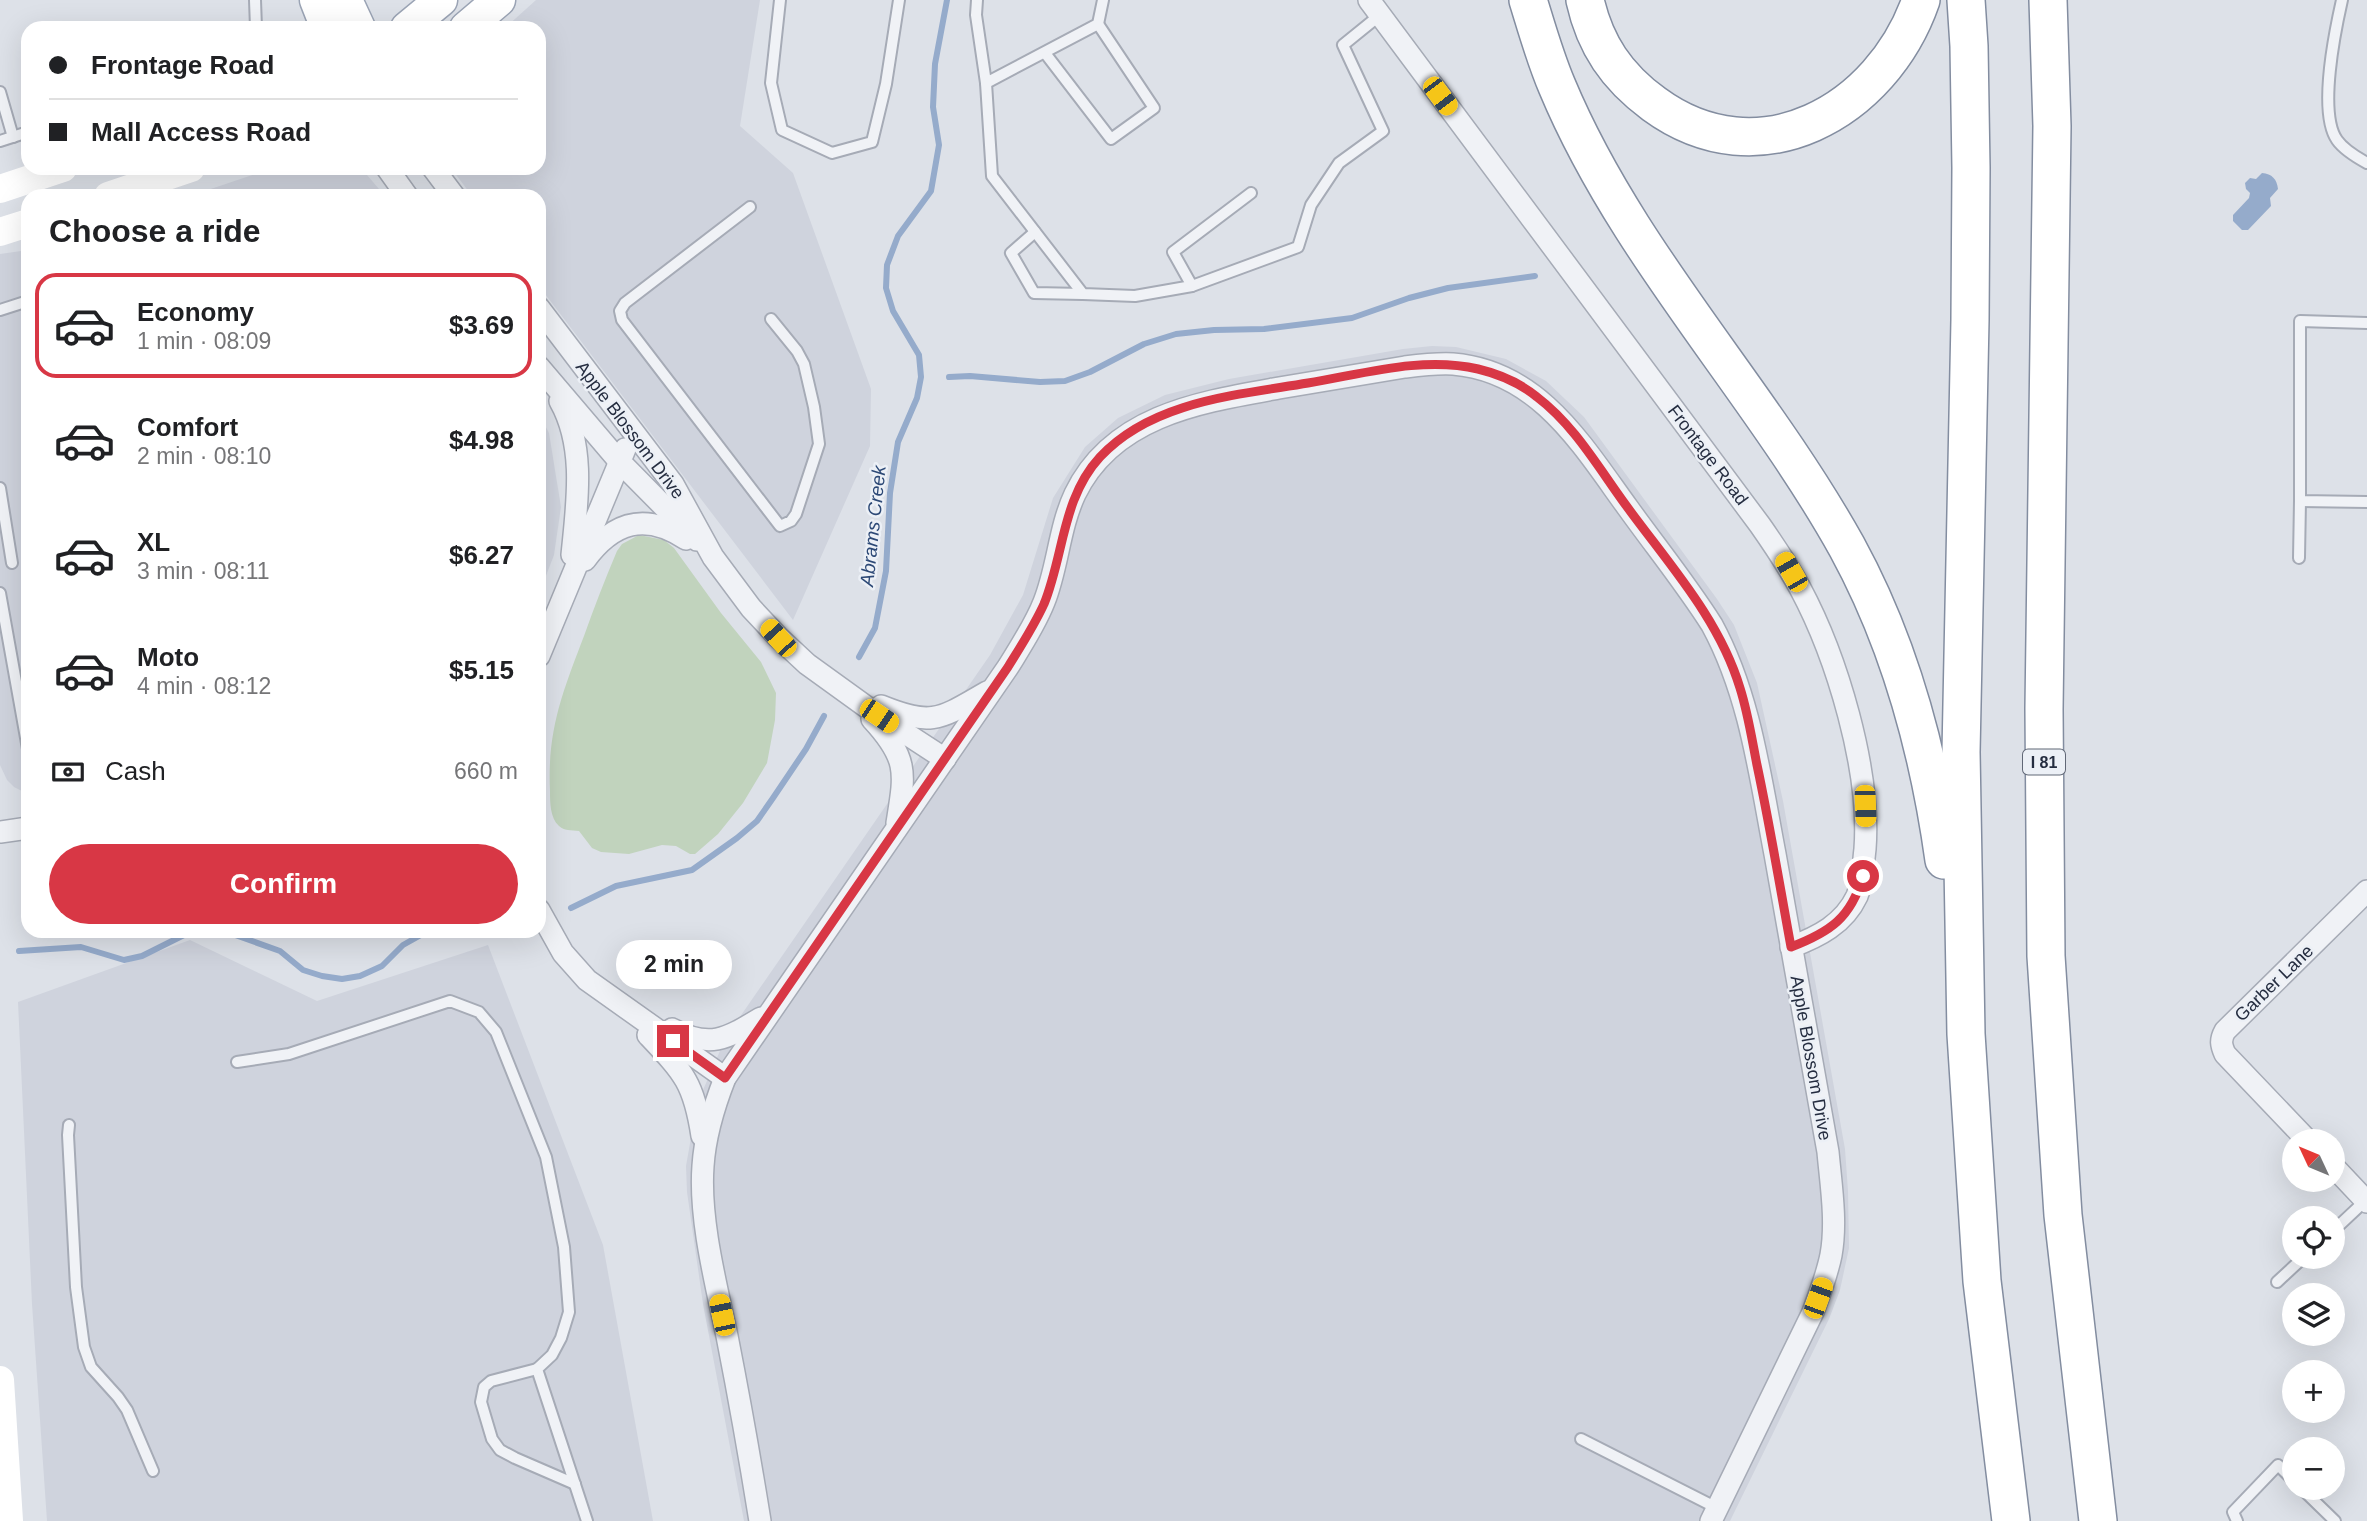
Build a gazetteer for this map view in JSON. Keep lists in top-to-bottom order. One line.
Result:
{"streets":{"highway":["I 81"],"street":["Apple Blossom Drive","Frontage Road","Garber Lane"]},"crossings":[["Apple Blossom Drive","Frontage Road"]],"water":["Abrams Creek"],"north":"top left","page":{"banner":["Frontage Road","Mall Access Road"],"heading":"Choose a ride","list":[{"name":"Economy","note":"1 min · 08:09","value":"$3.69"},{"name":"Comfort","note":"2 min · 08:10","value":"$4.98"},{"name":"XL","note":"3 min · 08:11","value":"$6.27"},{"name":"Moto","note":"4 min · 08:12","value":"$5.15"}],"pay":["Cash","660 m"],"buttons":"Confirm","bubble":"2 min","map_buttons":["+","−"]}}
